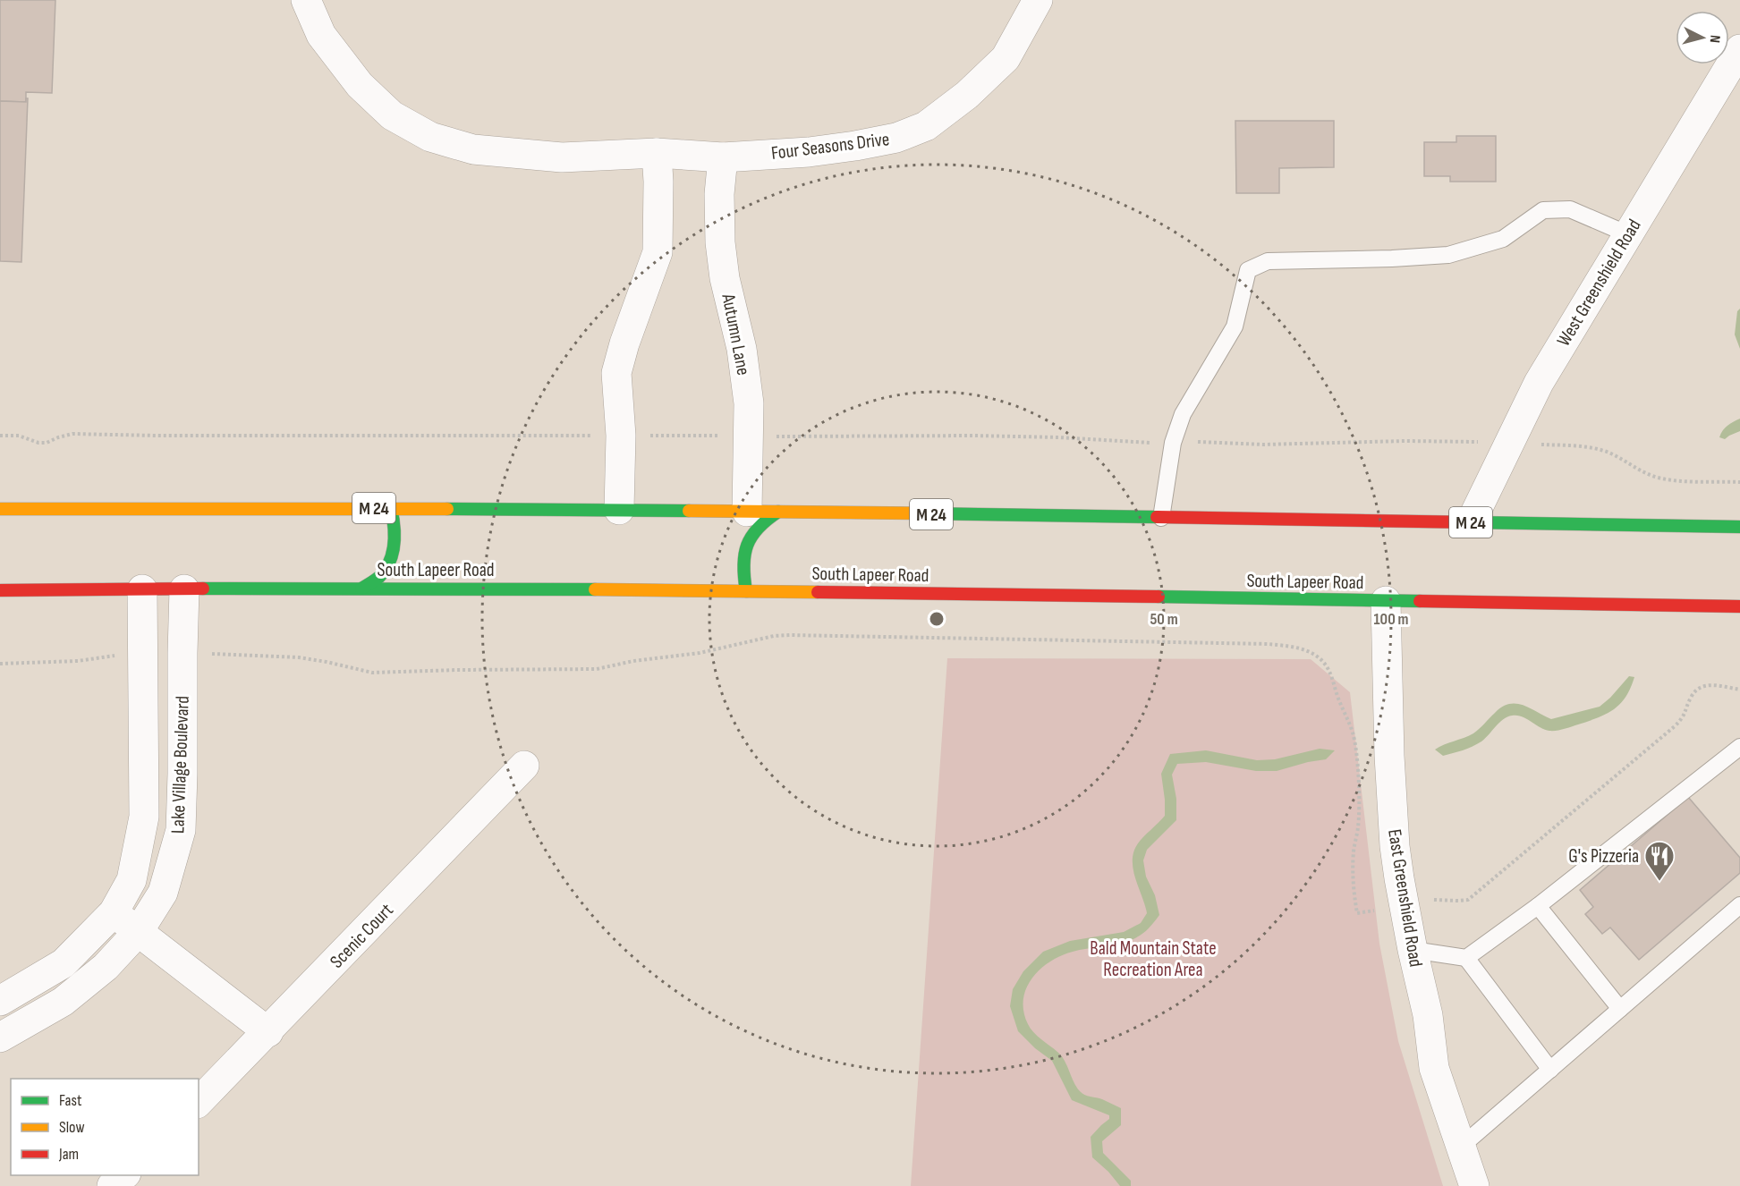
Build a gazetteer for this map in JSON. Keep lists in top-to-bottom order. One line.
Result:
{"streets":{"main road":["M 24","South Lapeer Road"],"street":["Four Seasons Drive","West Greenshield Road","Autumn Lane","Lake Village Boulevard","East Greenshield Road","Scenic Court"]},"crossings":[["Four Seasons Drive","Autumn Lane"],["West Greenshield Road","M 24"],["Autumn Lane","M 24"],["South Lapeer Road","Lake Village Boulevard"],["South Lapeer Road","East Greenshield Road"]],"parks":["Bald Mountain State Recreation Area"],"places":{"restaurant":["G's Pizzeria"]},"legend":["Fast","Slow","Jam"],"north":"right","rings":["50 m","100 m"]}
